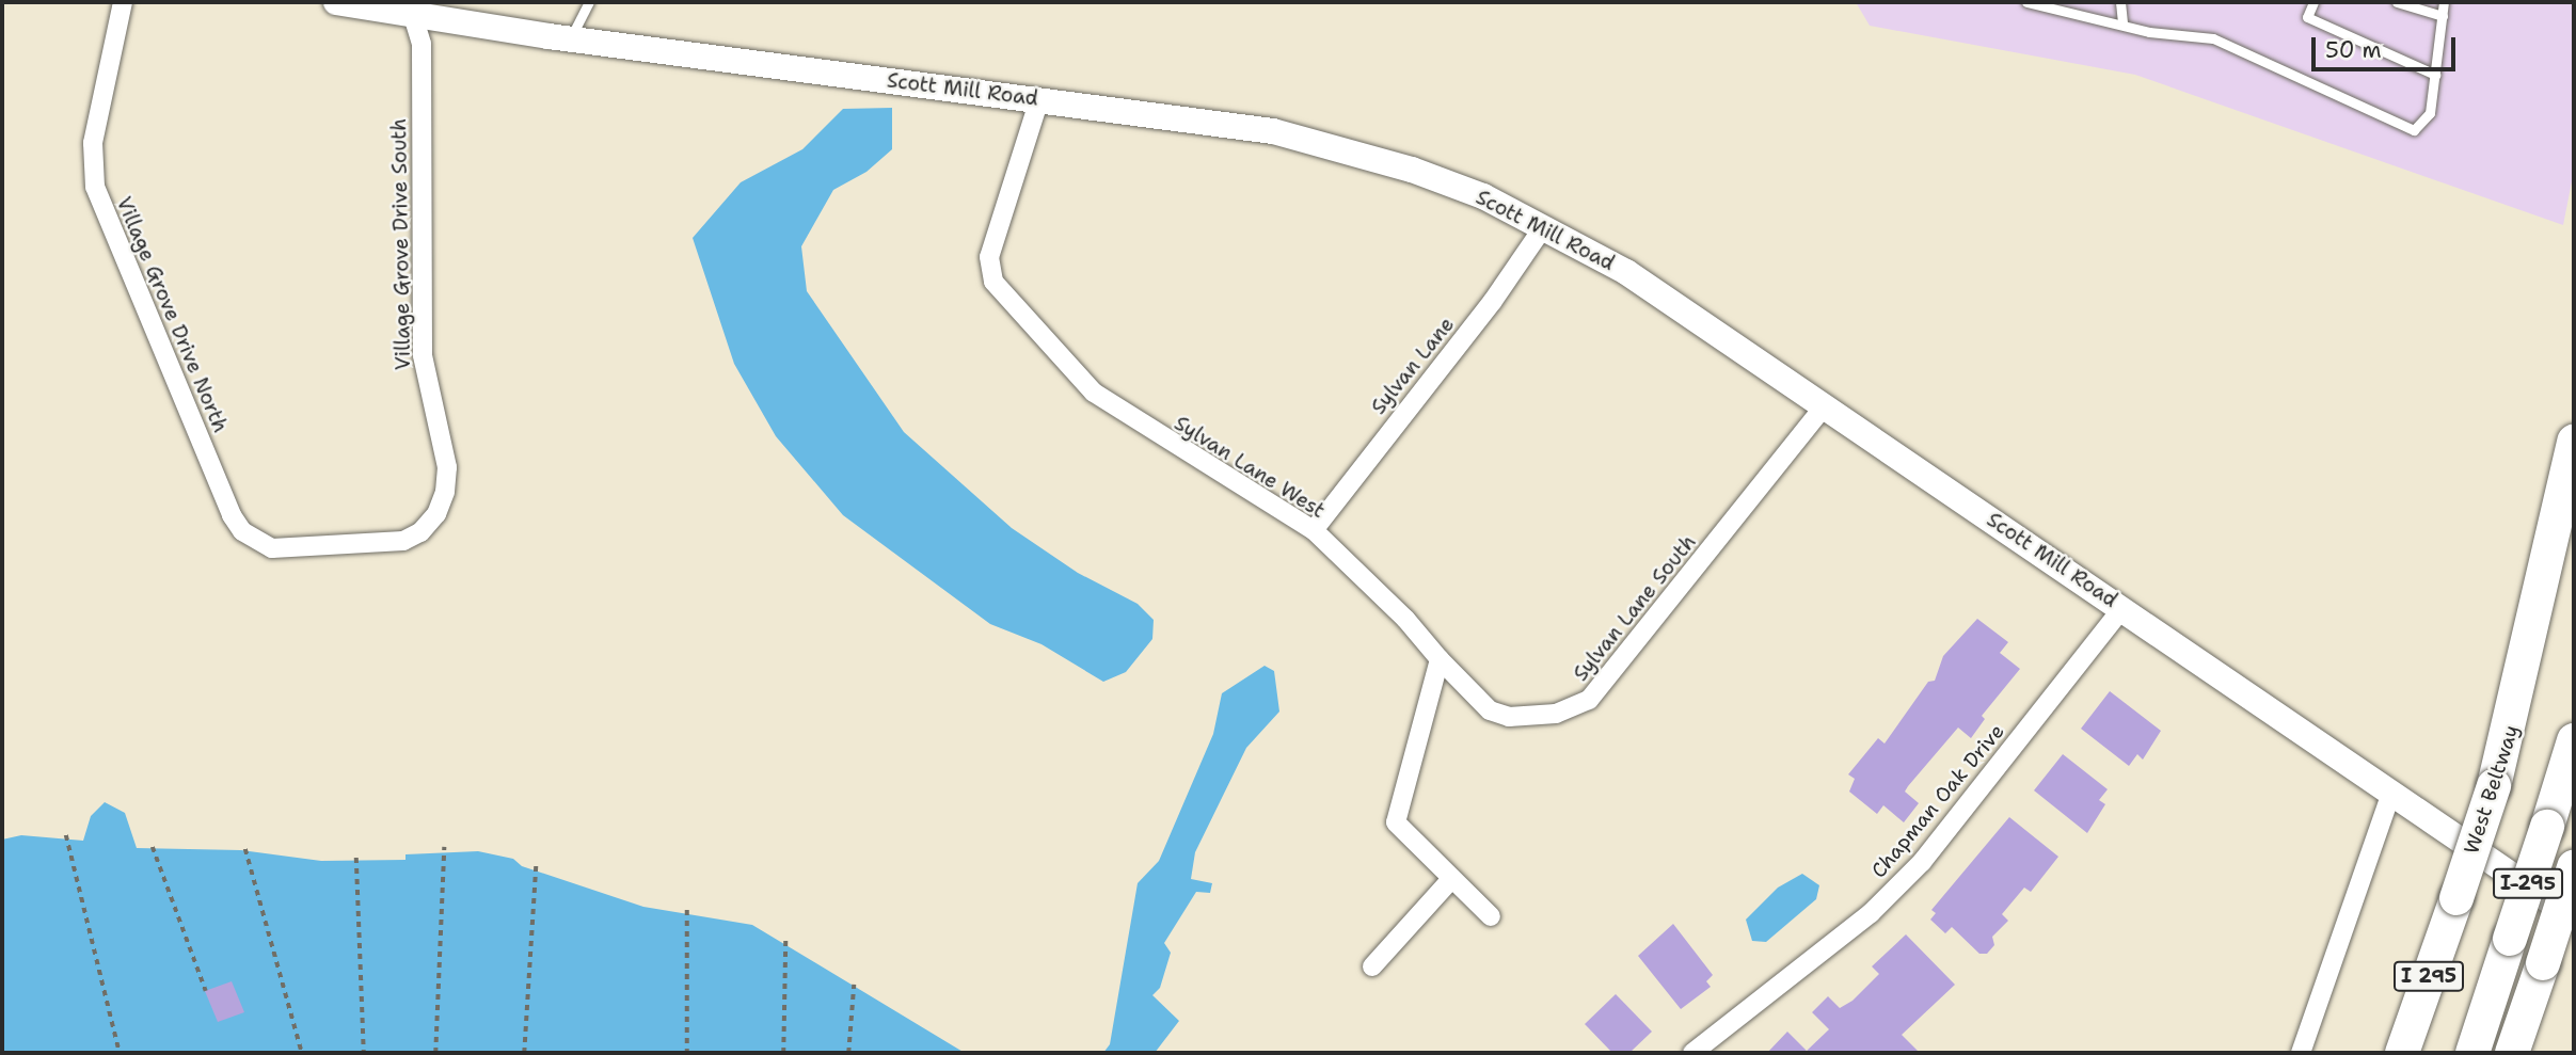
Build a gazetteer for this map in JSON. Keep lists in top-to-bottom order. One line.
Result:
{"streets":{"highway":["West Beltway","I-295","I 295"],"street":["Scott Mill Road","Village Grove Drive South","Village Grove Drive North","Sylvan Lane","Sylvan Lane West","Sylvan Lane South","Chapman Oak Drive"]},"crossings":[["Scott Mill Road","Village Grove Drive South"],["Scott Mill Road","Sylvan Lane"],["Scott Mill Road","Sylvan Lane West"],["Scott Mill Road","Sylvan Lane South"],["Scott Mill Road","Chapman Oak Drive"],["Village Grove Drive South","Village Grove Drive North"],["Sylvan Lane","Sylvan Lane West"],["Sylvan Lane West","Sylvan Lane South"]],"scale_bar":"50 m"}
